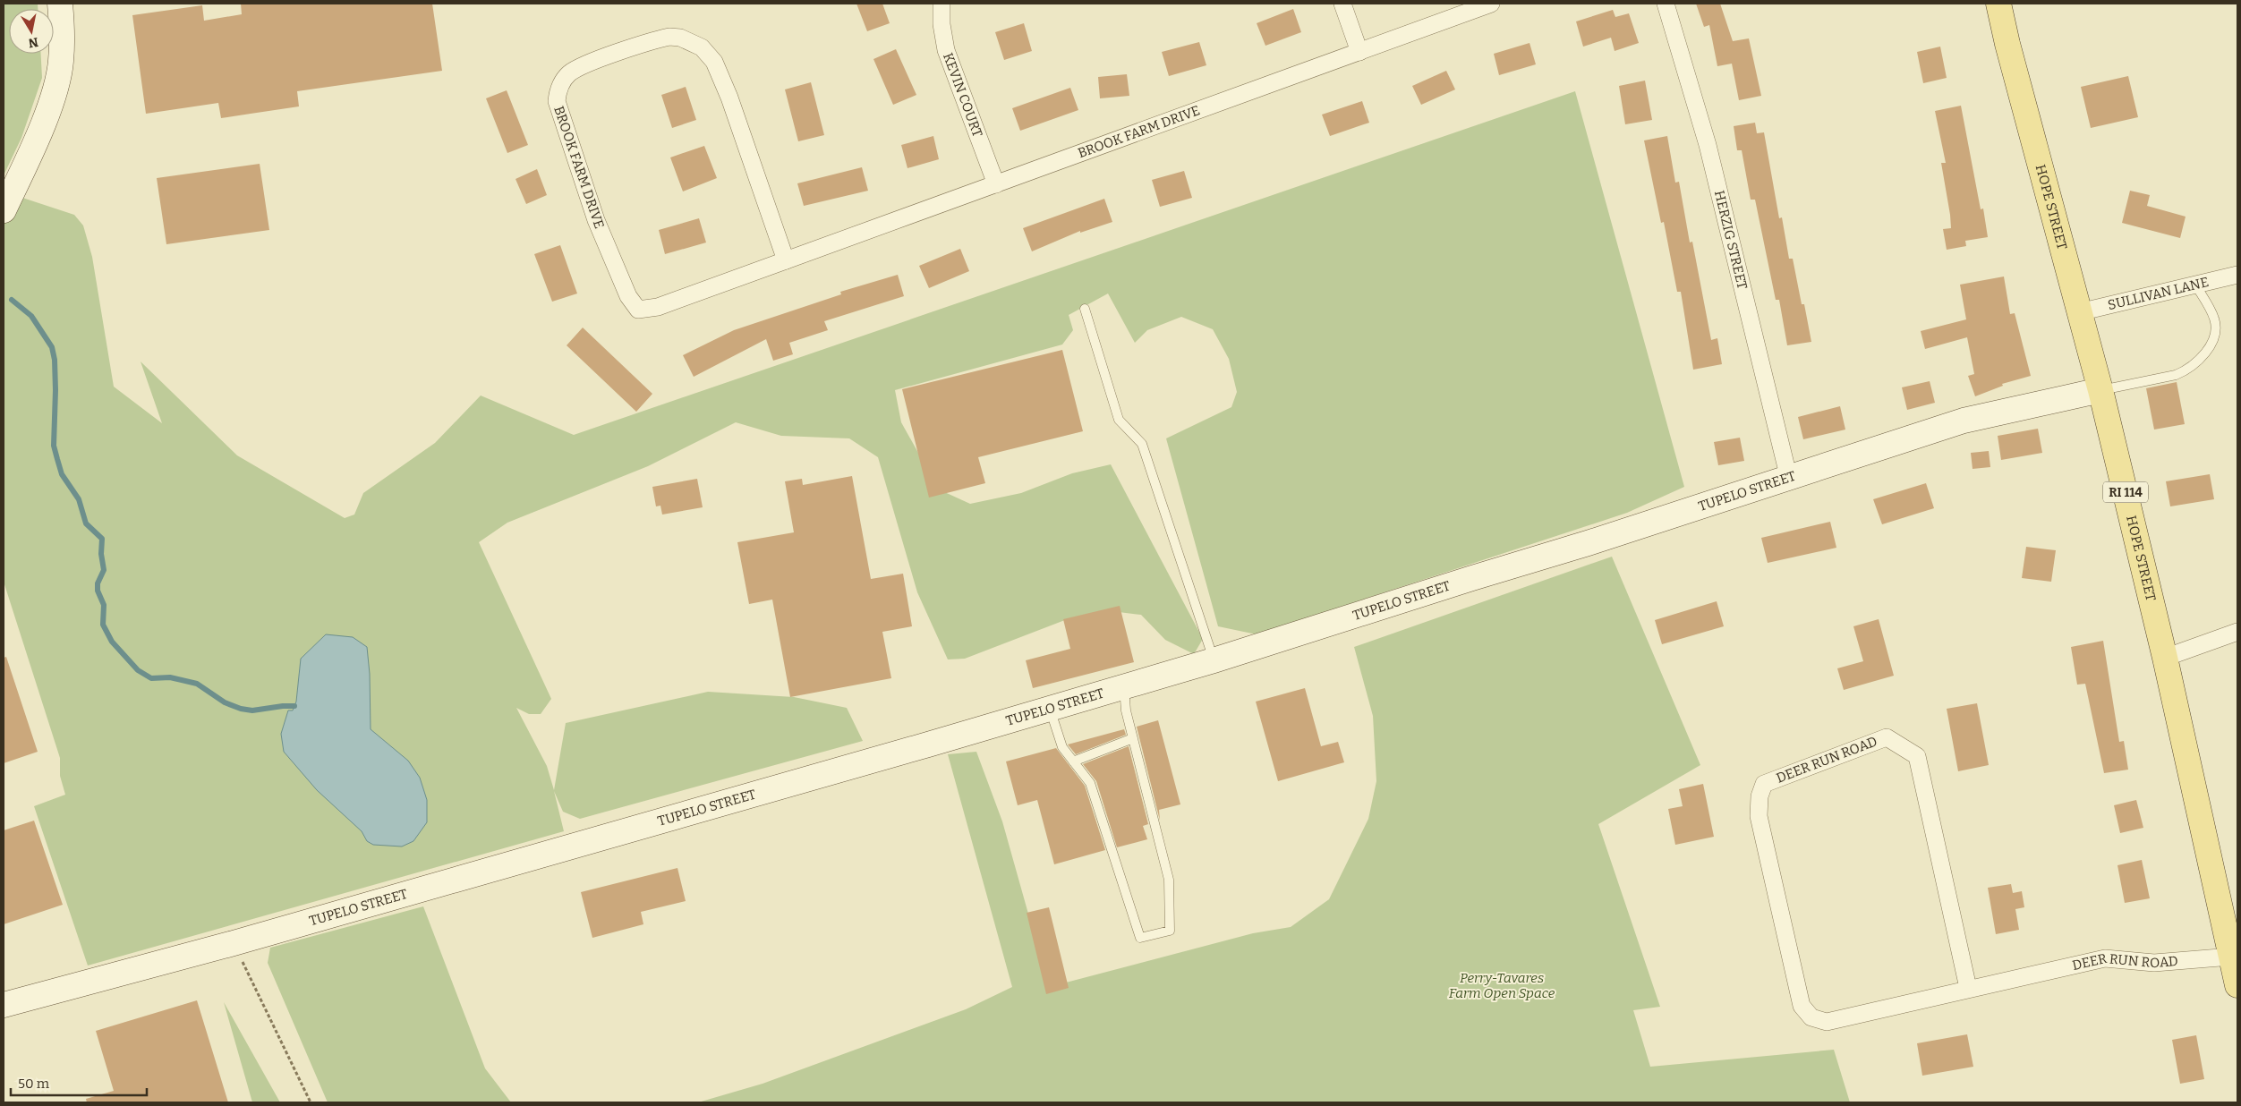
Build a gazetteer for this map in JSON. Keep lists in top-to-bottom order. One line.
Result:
{"streets":{"main road":["HOPE STREET","TUPELO STREET","RI 114"],"street":["KEVIN COURT","BROOK FARM DRIVE","HERZIG STREET","SULLIVAN LANE","DEER RUN ROAD"]},"crossings":[["KEVIN COURT","BROOK FARM DRIVE"],["HOPE STREET","SULLIVAN LANE"],["HOPE STREET","TUPELO STREET"],["HOPE STREET","DEER RUN ROAD"],["HERZIG STREET","TUPELO STREET"]],"parks":["Perry-Tavares Farm Open Space"],"scale_bar":"50 m","north":"bottom"}
